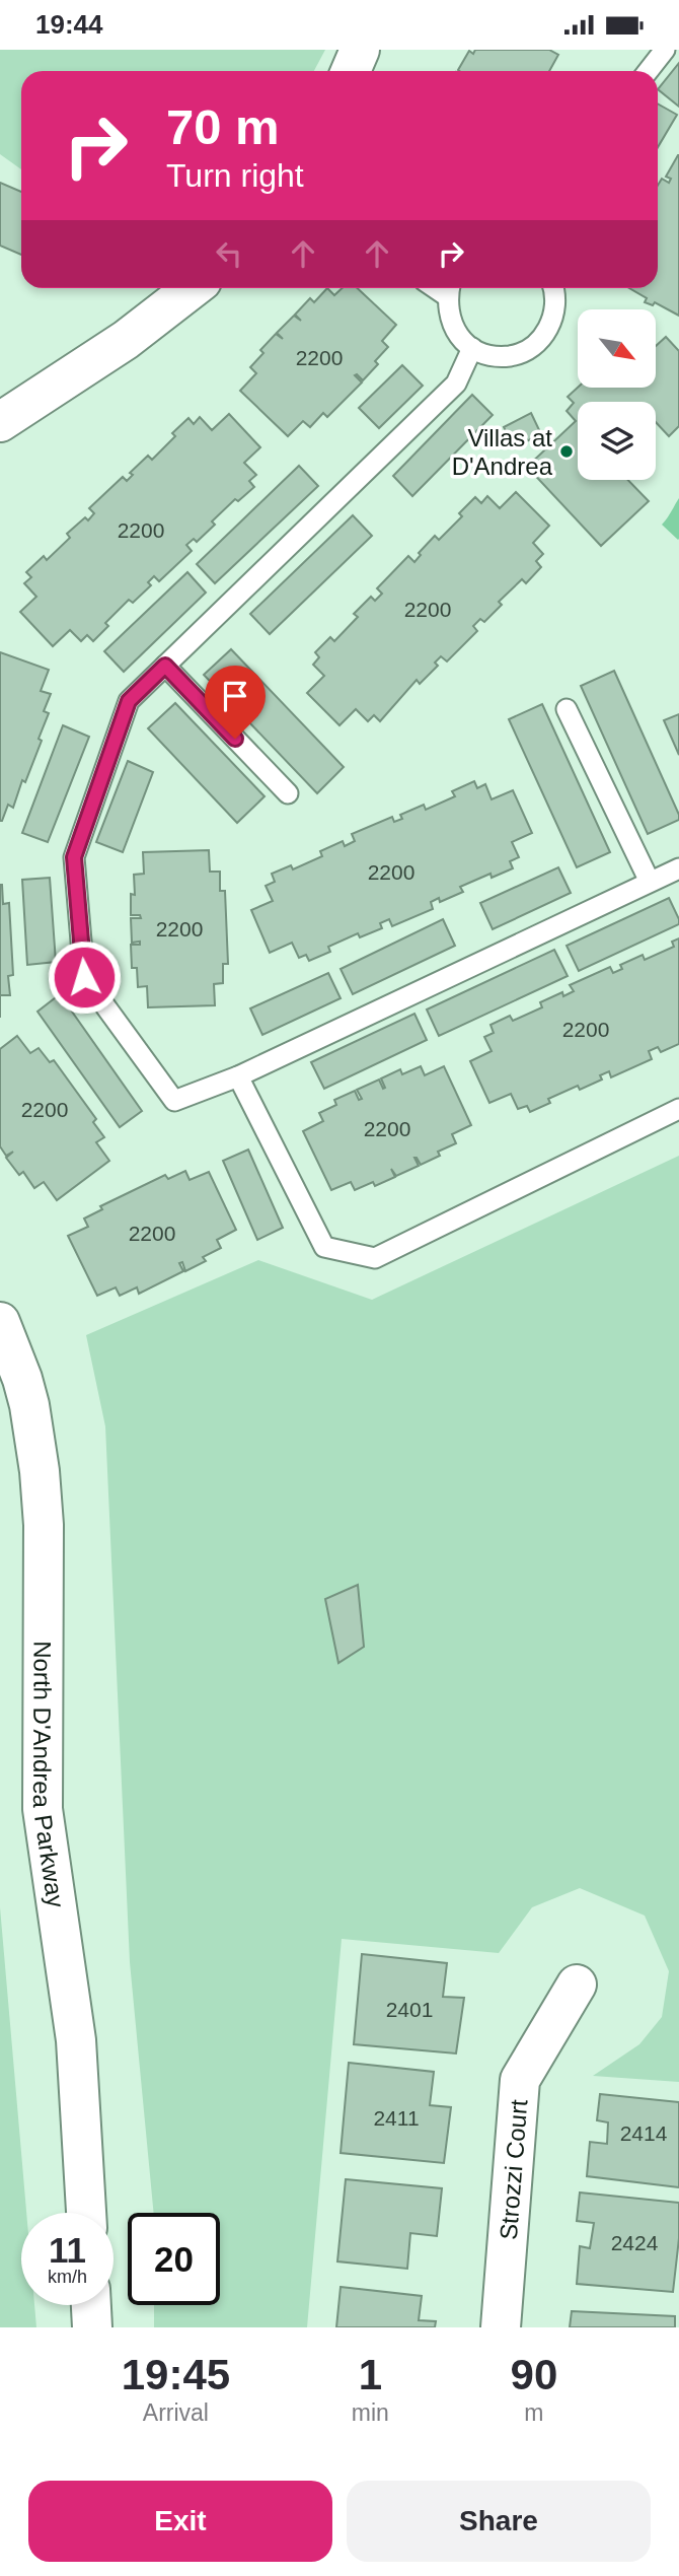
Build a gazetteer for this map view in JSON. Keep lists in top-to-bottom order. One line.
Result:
{"streets":{"street":["North D'Andrea Parkway","Strozzi Court"]},"places":["Villas at D'Andrea"],"house_numbers":["2200","2200","2200","2200","2200","2200","2200","2200","2200","2401","2411","2414","2424"],"north":"bottom right","page":{"status":"19:44","turn":["70 m","Turn right"],"speed":"11 km/h","limit":"20","eta":["19:45","Arrival","1","min","90","m"],"buttons":["Exit","Share"]}}
